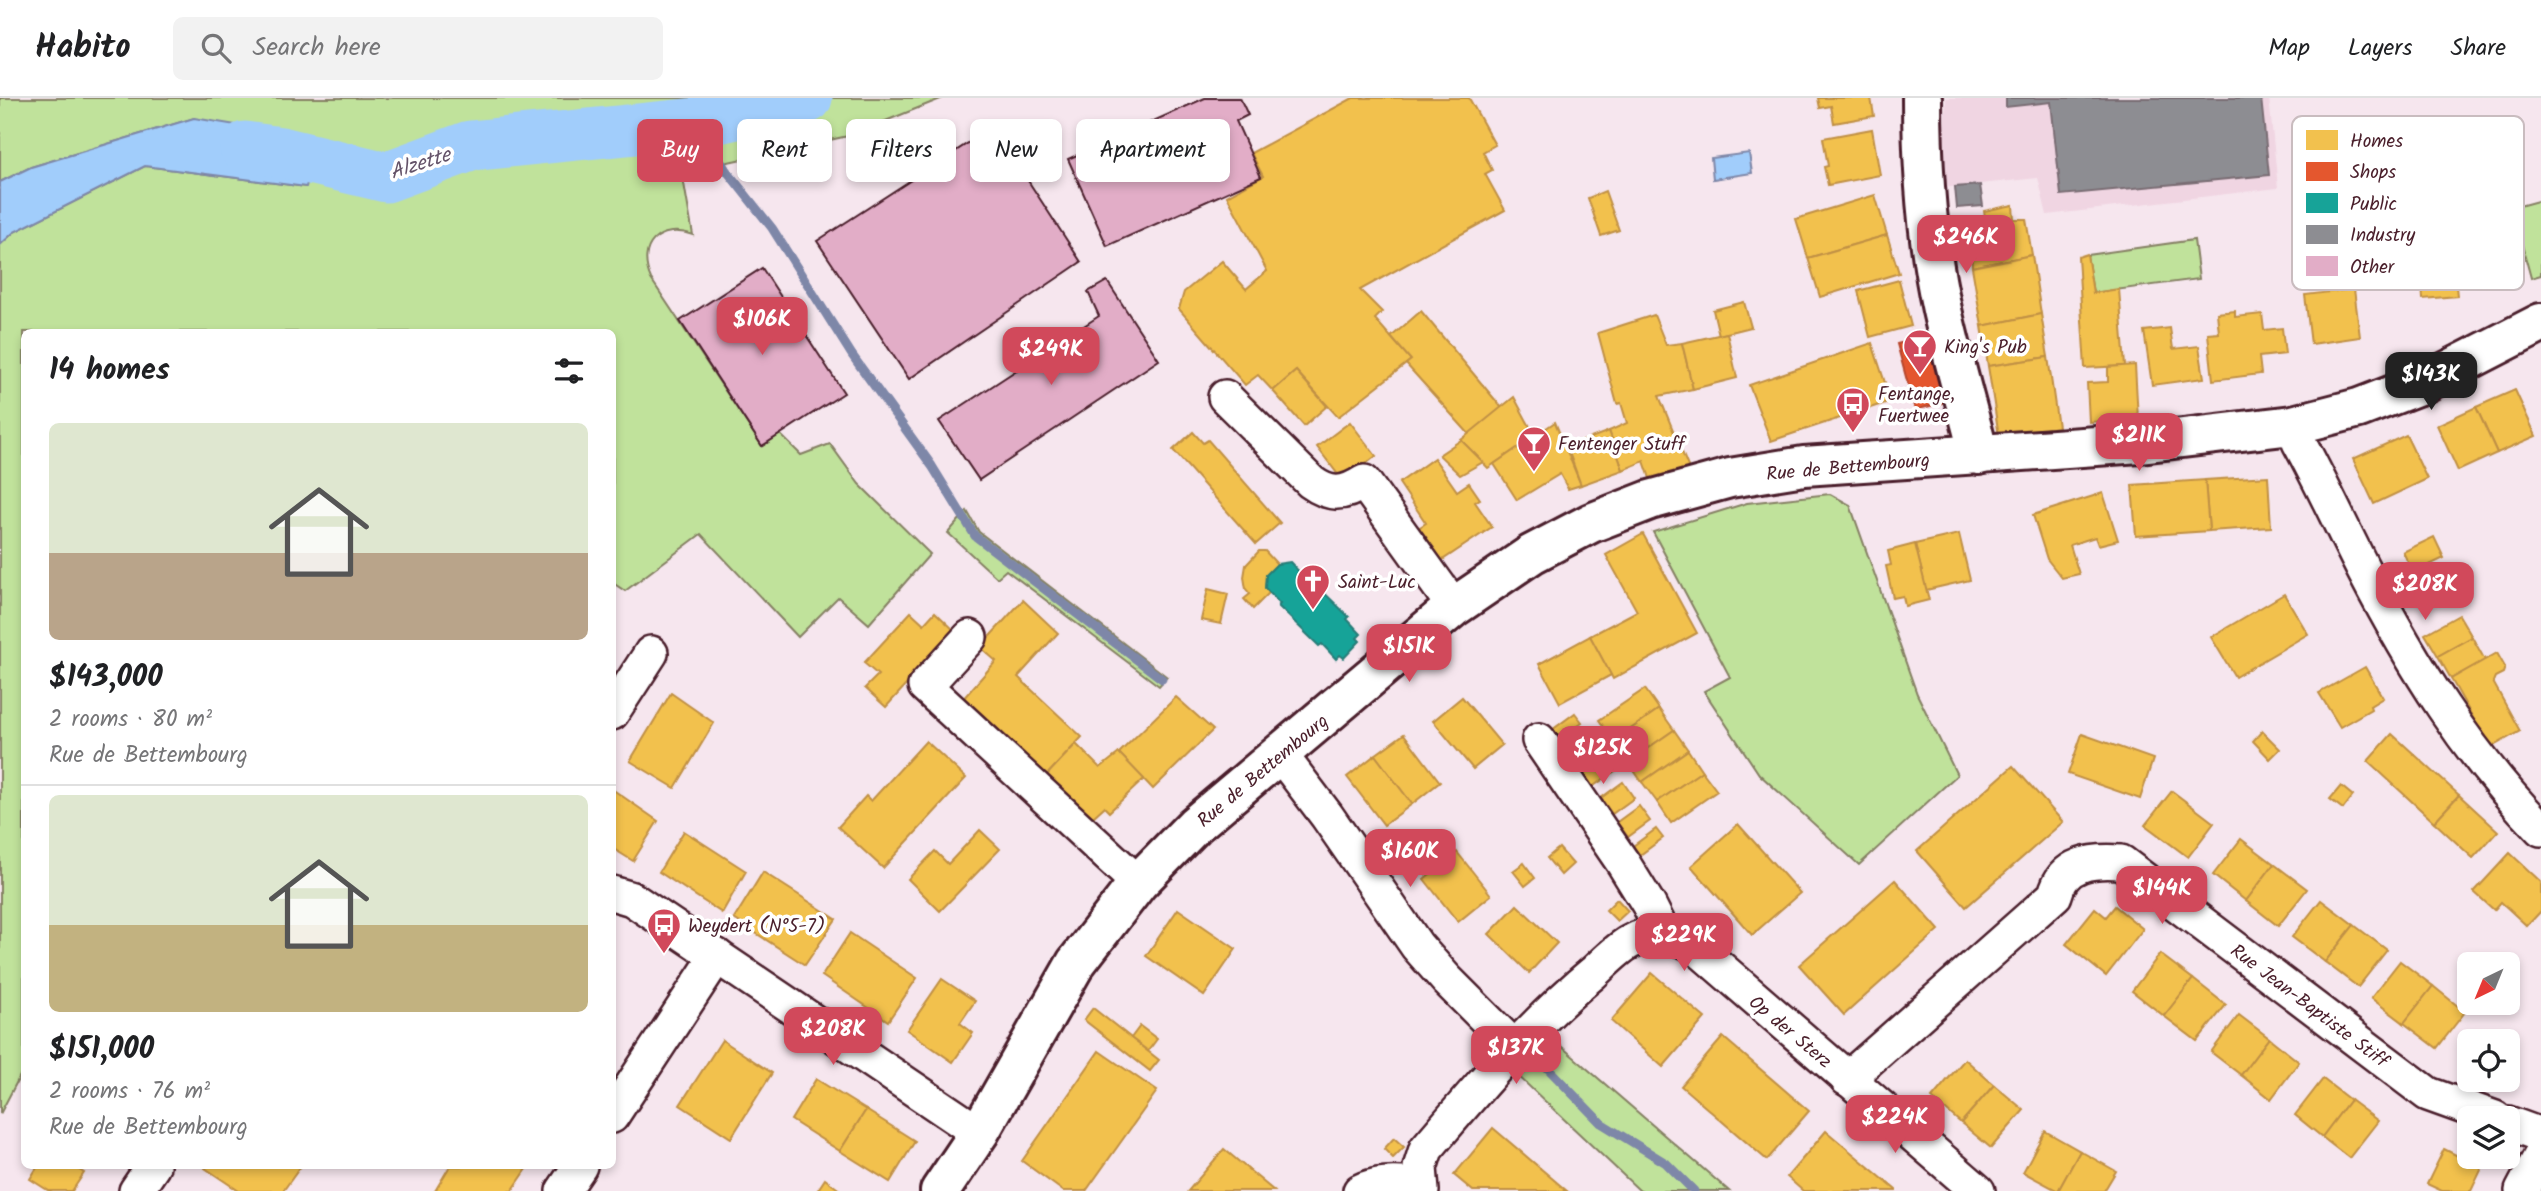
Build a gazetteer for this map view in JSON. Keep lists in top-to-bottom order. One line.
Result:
{"streets":{"main road":["Rue de Bettembourg"],"street":["Rue Jean-Baptiste Stiff","Op der Sterz"]},"crossings":[["Rue Jean-Baptiste Stiff","Op der Sterz"]],"water":["Alzette"],"places":{"bar":["King's Pub","Fentenger Stuff"],"bus stop":["Fentange, Fuertwee","Weydert (N°5-7)"],"church":["Saint-Luc"]},"legend":["Homes","Shops","Public","Industry","Other"],"north":"bottom left","page":{"header":"Habito","search":"Search here","nav":["Map","Layers","Share"],"chip":["Buy","Rent","Filters","New","Apartment"],"price":["$246K","$106K","$249K","$143K","$211K","$208K","$151K","$125K","$160K","$144K","$229K","$208K","$137K","$224K"],"heading":"14 homes","list":[{"name":"$143,000","note":"2 rooms · 80 m² · Rue de Bettembourg"},{"name":"$151,000","note":"2 rooms · 76 m² · Rue de Bettembourg"}]}}
